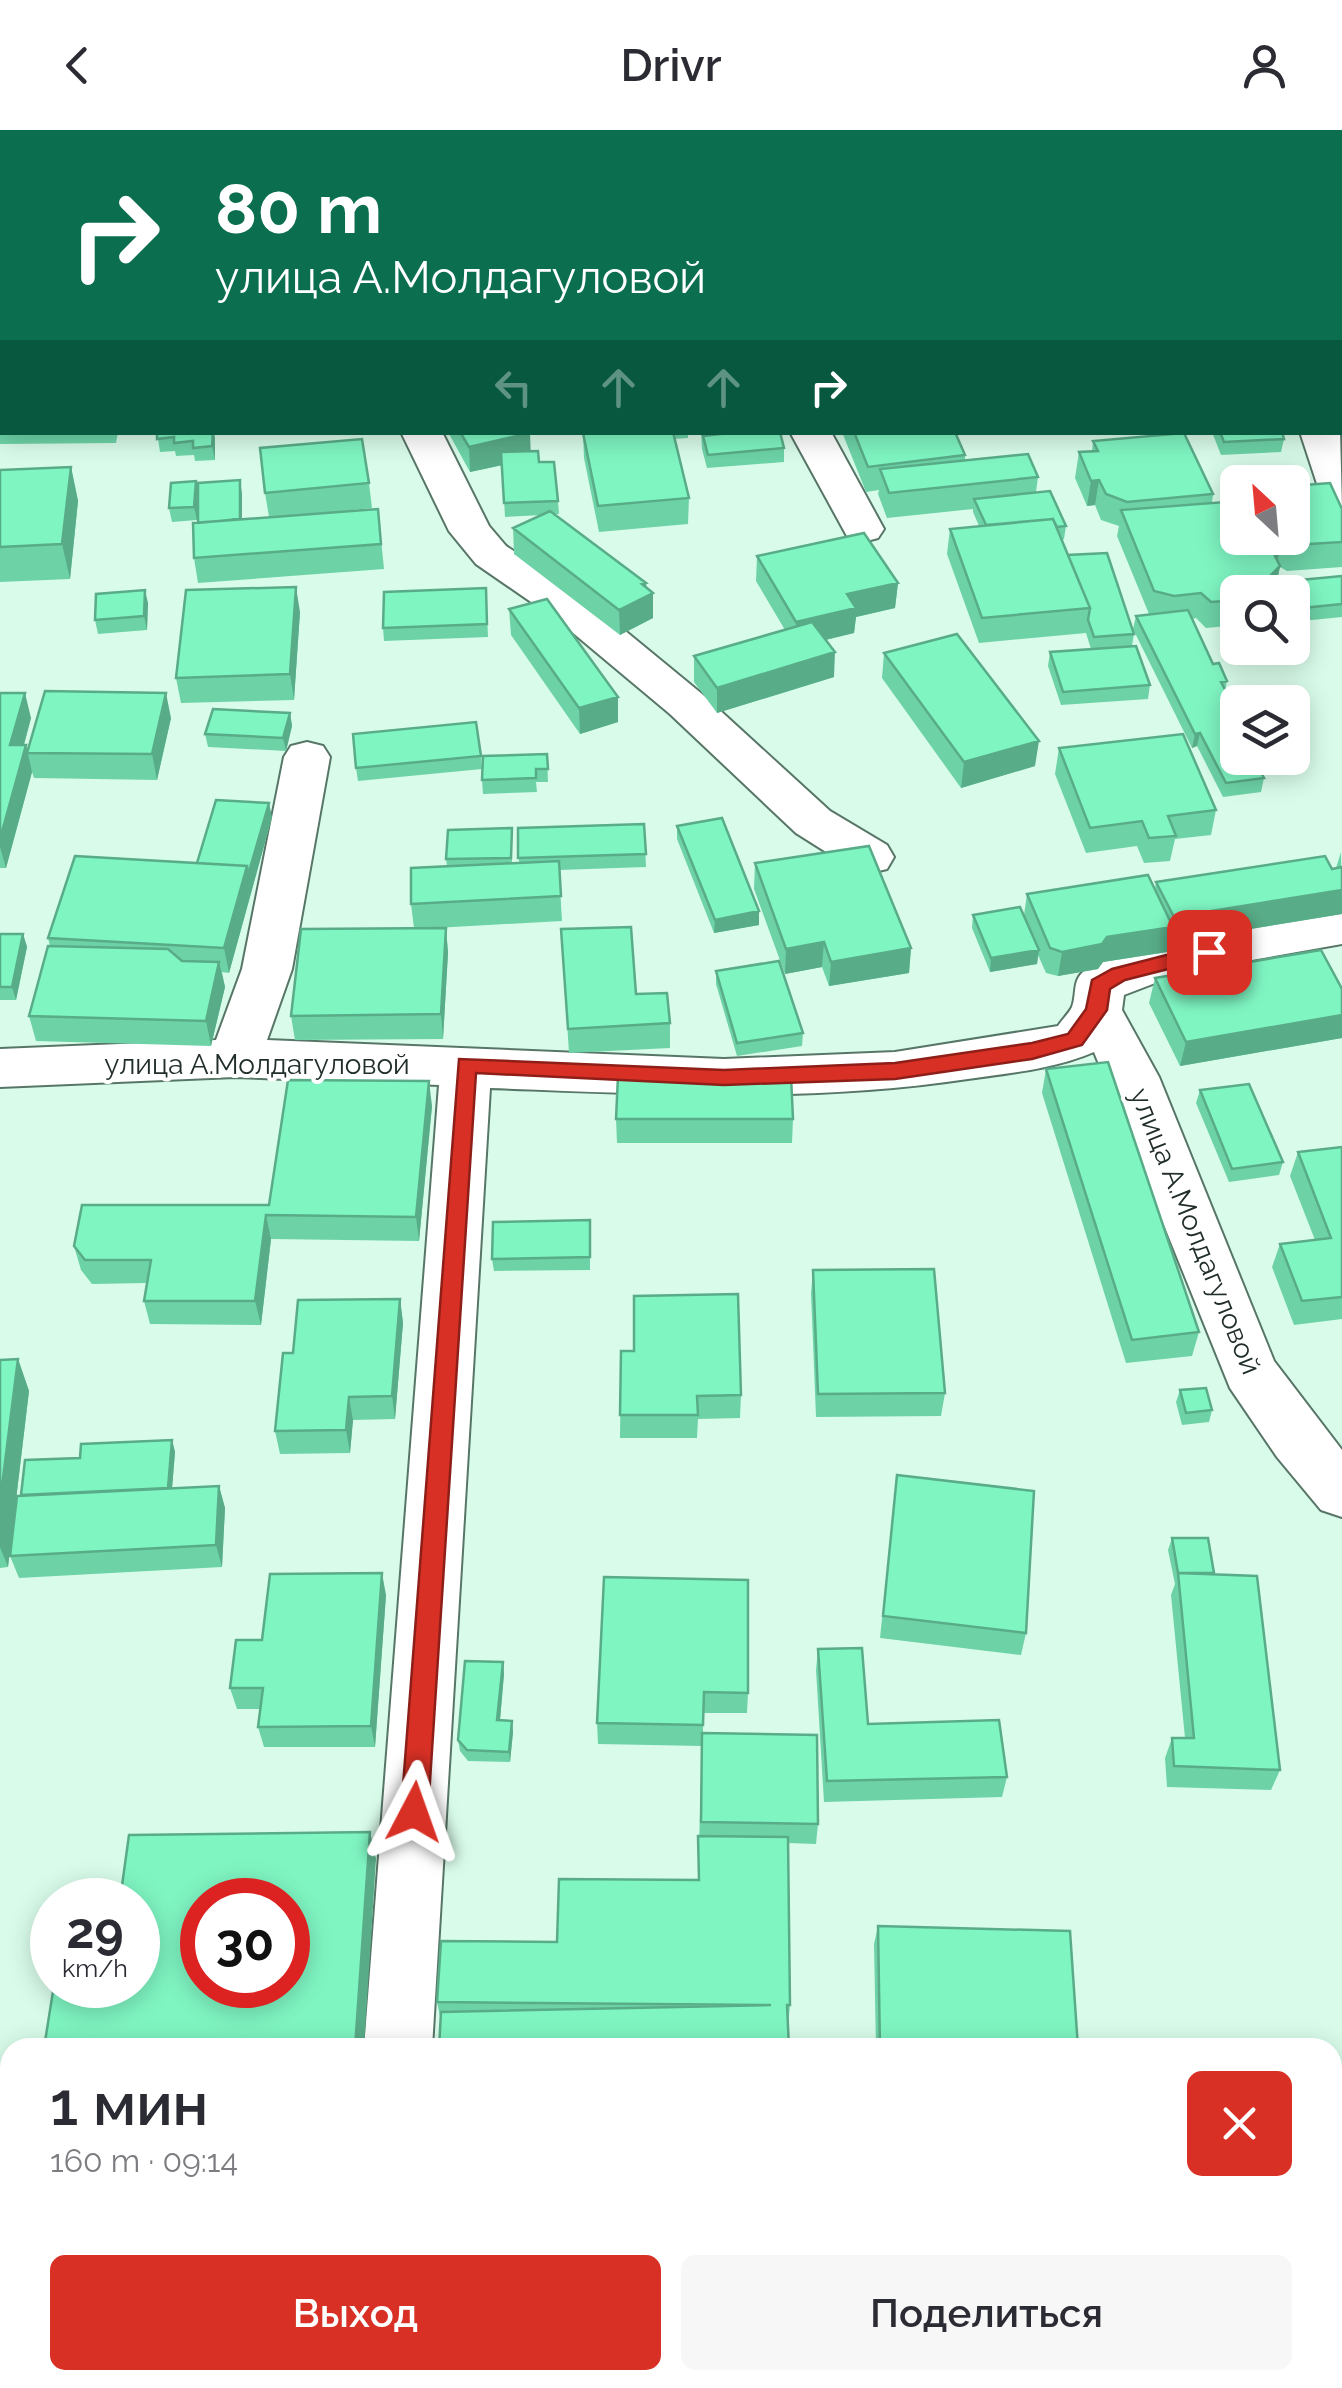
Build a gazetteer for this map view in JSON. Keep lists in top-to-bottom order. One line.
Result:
{"streets":{"street":["улица А.Молдагуловой"]},"north":"top left","page":{"header":"Drivr","turn":["80 m","улица А.Молдагуловой"],"speed":"29 km/h","limit":"30","heading":["1 мин","160 m · 09:14"],"buttons":["Выход","Поделиться"]}}
